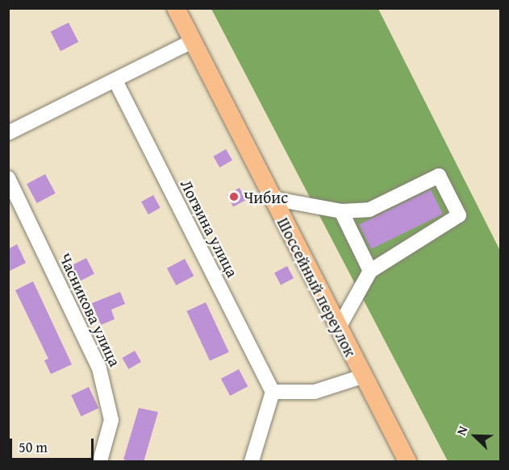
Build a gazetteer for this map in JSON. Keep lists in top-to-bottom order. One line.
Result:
{"streets":{"main road":["Шоссейный переулок"],"street":["Логвина улица","Часникова улица"]},"places":["Чибис"],"scale_bar":"50 m","north":"top left"}
